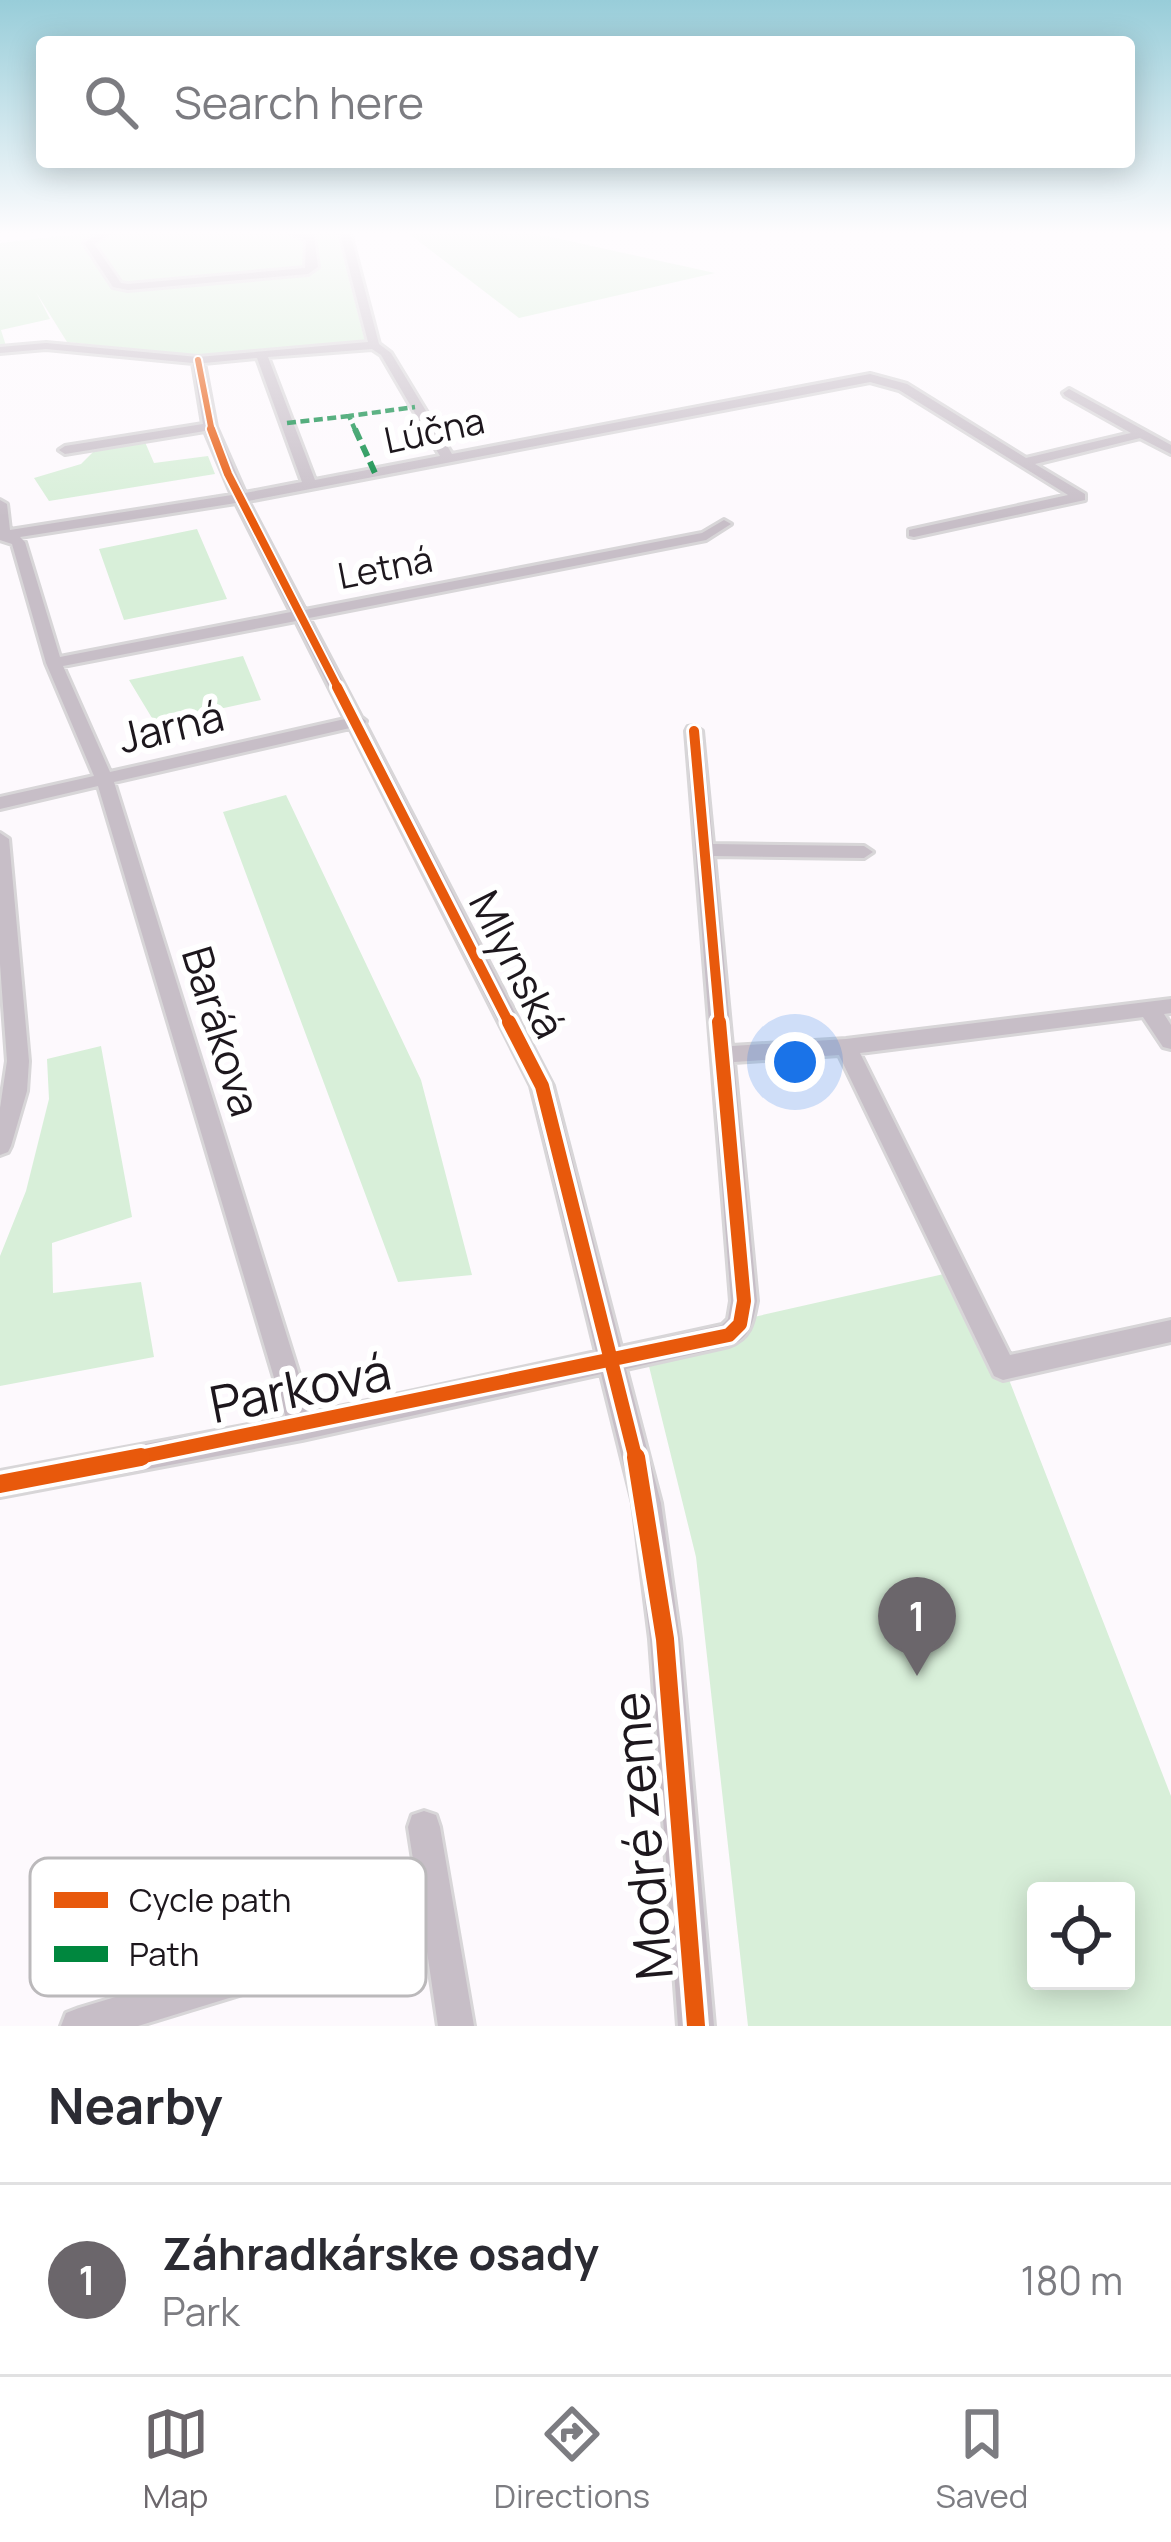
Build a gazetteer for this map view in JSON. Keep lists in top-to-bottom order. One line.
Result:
{"streets":{"street":["Lúčna","Letná","Jarná","Mlynská","Barákova","Parková","Modré zeme"]},"crossings":[["Lúčna","Mlynská"],["Lúčna","Barákova"],["Letná","Mlynská"],["Letná","Barákova"],["Jarná","Mlynská"],["Jarná","Barákova"],["Mlynská","Parková"],["Mlynská","Modré zeme"],["Barákova","Parková"]],"legend":["Cycle path","Path"],"page":{"search":"Search here","pins":"1","heading":"Nearby","list":[{"mark":"1","name":"Záhradkárske osady","note":"Park","value":"180 m"}],"nav":["Map","Directions","Saved"]}}
